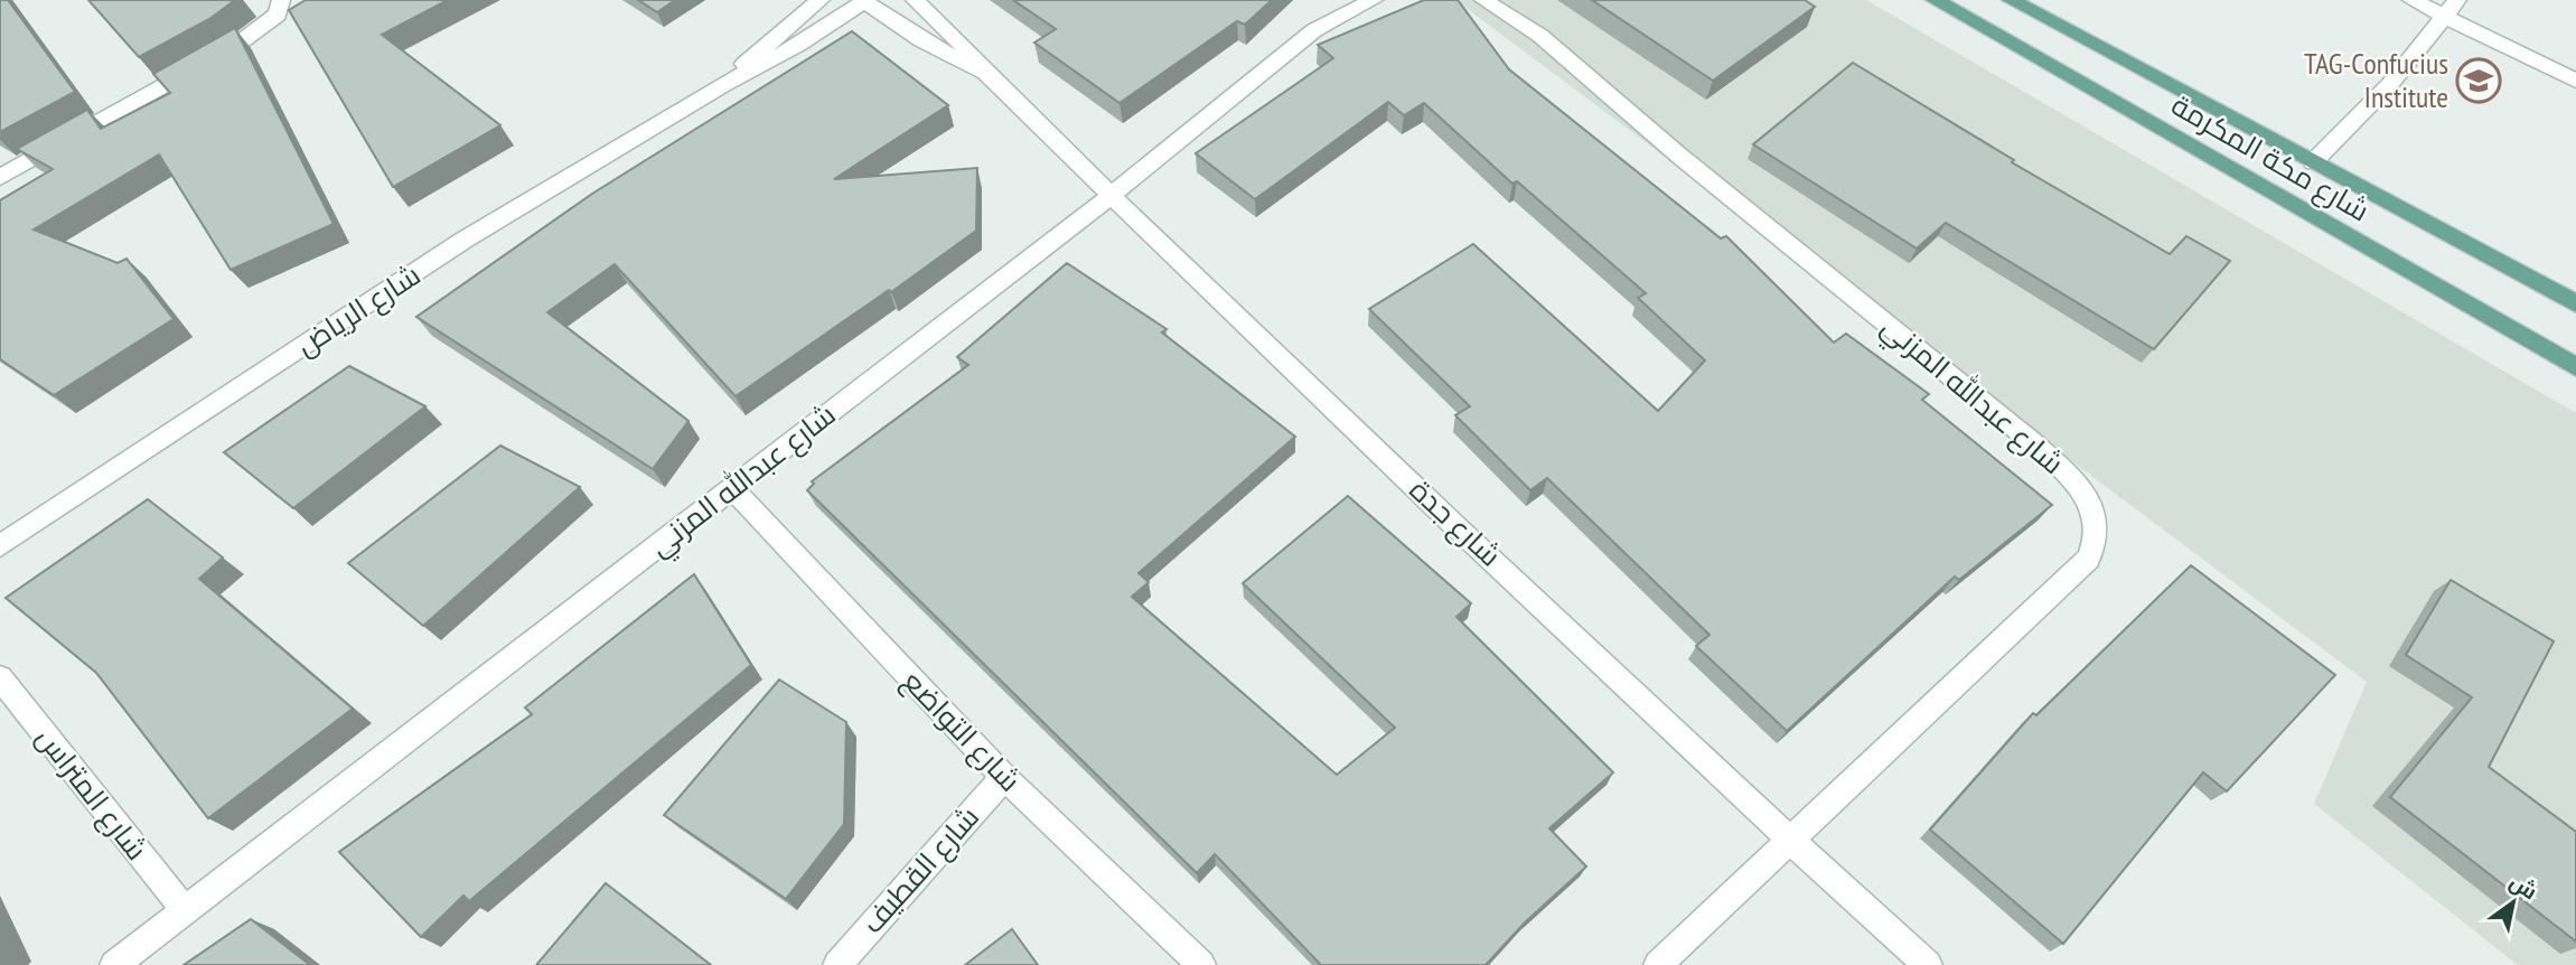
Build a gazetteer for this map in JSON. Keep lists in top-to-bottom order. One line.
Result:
{"streets":{"main road":["شارع مكة المكرمة"],"street":["شارع الرياض","شارع عبدالله المزني","شارع جدة","شارع التواضع","شارع المتراس","شارع القطيف"]},"crossings":[["شارع الرياض","شارع جدة"],["شارع عبدالله المزني","شارع جدة"],["شارع عبدالله المزني","شارع التواضع"],["شارع عبدالله المزني","شارع المتراس"],["شارع التواضع","شارع القطيف"]],"places":{"school or university":["TAG-Confucius Institute"]},"north":"top right"}
